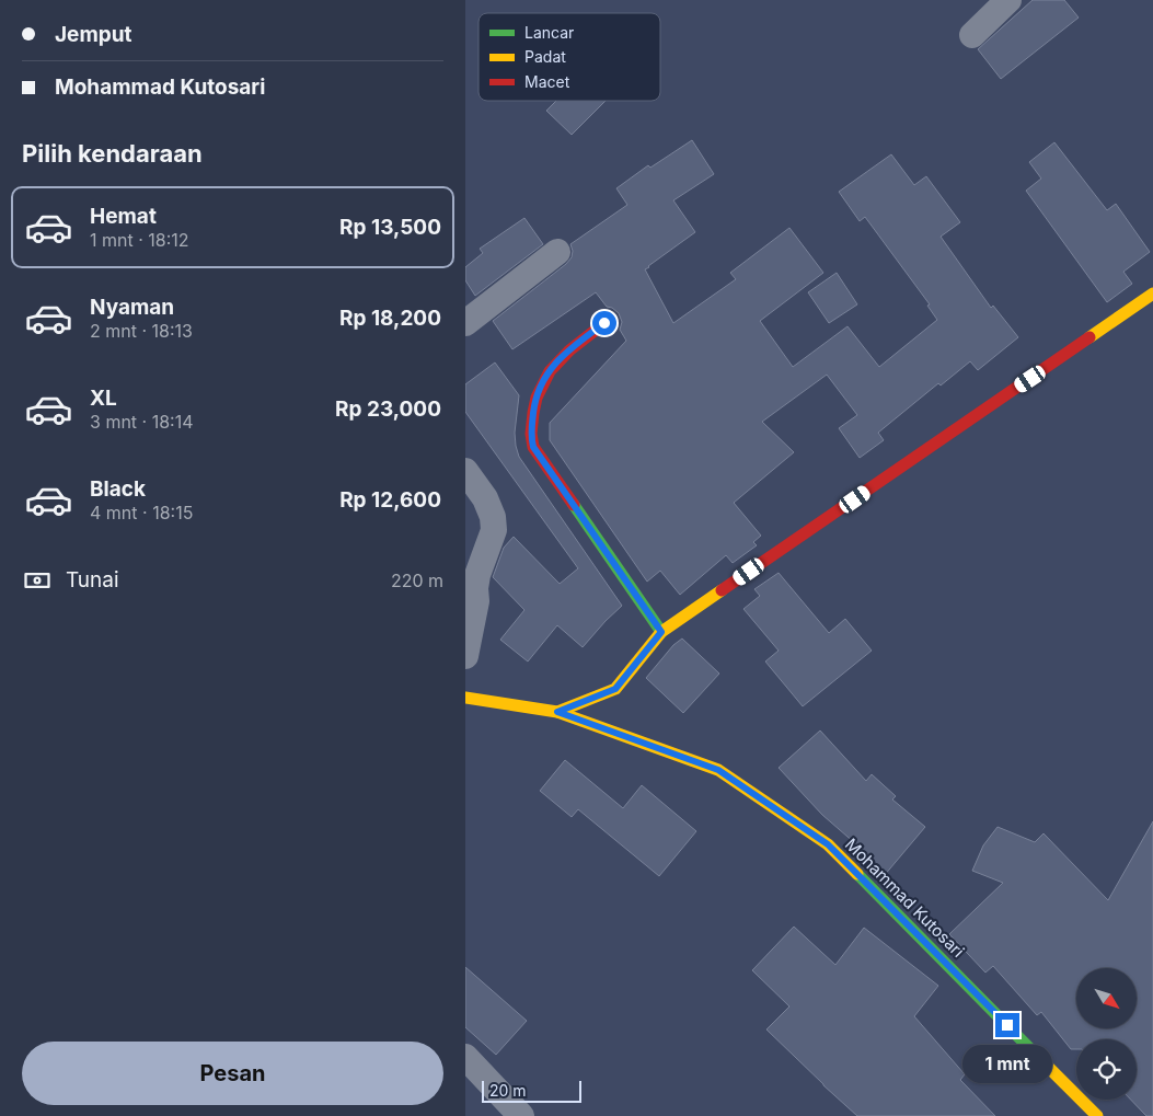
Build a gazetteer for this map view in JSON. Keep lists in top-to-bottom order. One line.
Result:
{"streets":{"street":["Mohammad Kutosari"]},"legend":["Lancar","Padat","Macet"],"scale_bar":"20 m","north":"bottom right","page":{"banner":["Jemput","Mohammad Kutosari"],"heading":"Pilih kendaraan","list":[{"name":"Hemat","note":"1 mnt · 18:12","value":"Rp 13,500"},{"name":"Nyaman","note":"2 mnt · 18:13","value":"Rp 18,200"},{"name":"XL","note":"3 mnt · 18:14","value":"Rp 23,000"},{"name":"Black","note":"4 mnt · 18:15","value":"Rp 12,600"}],"pay":["Tunai","220 m"],"buttons":"Pesan","bubble":"1 mnt","scale":"20 m"}}
